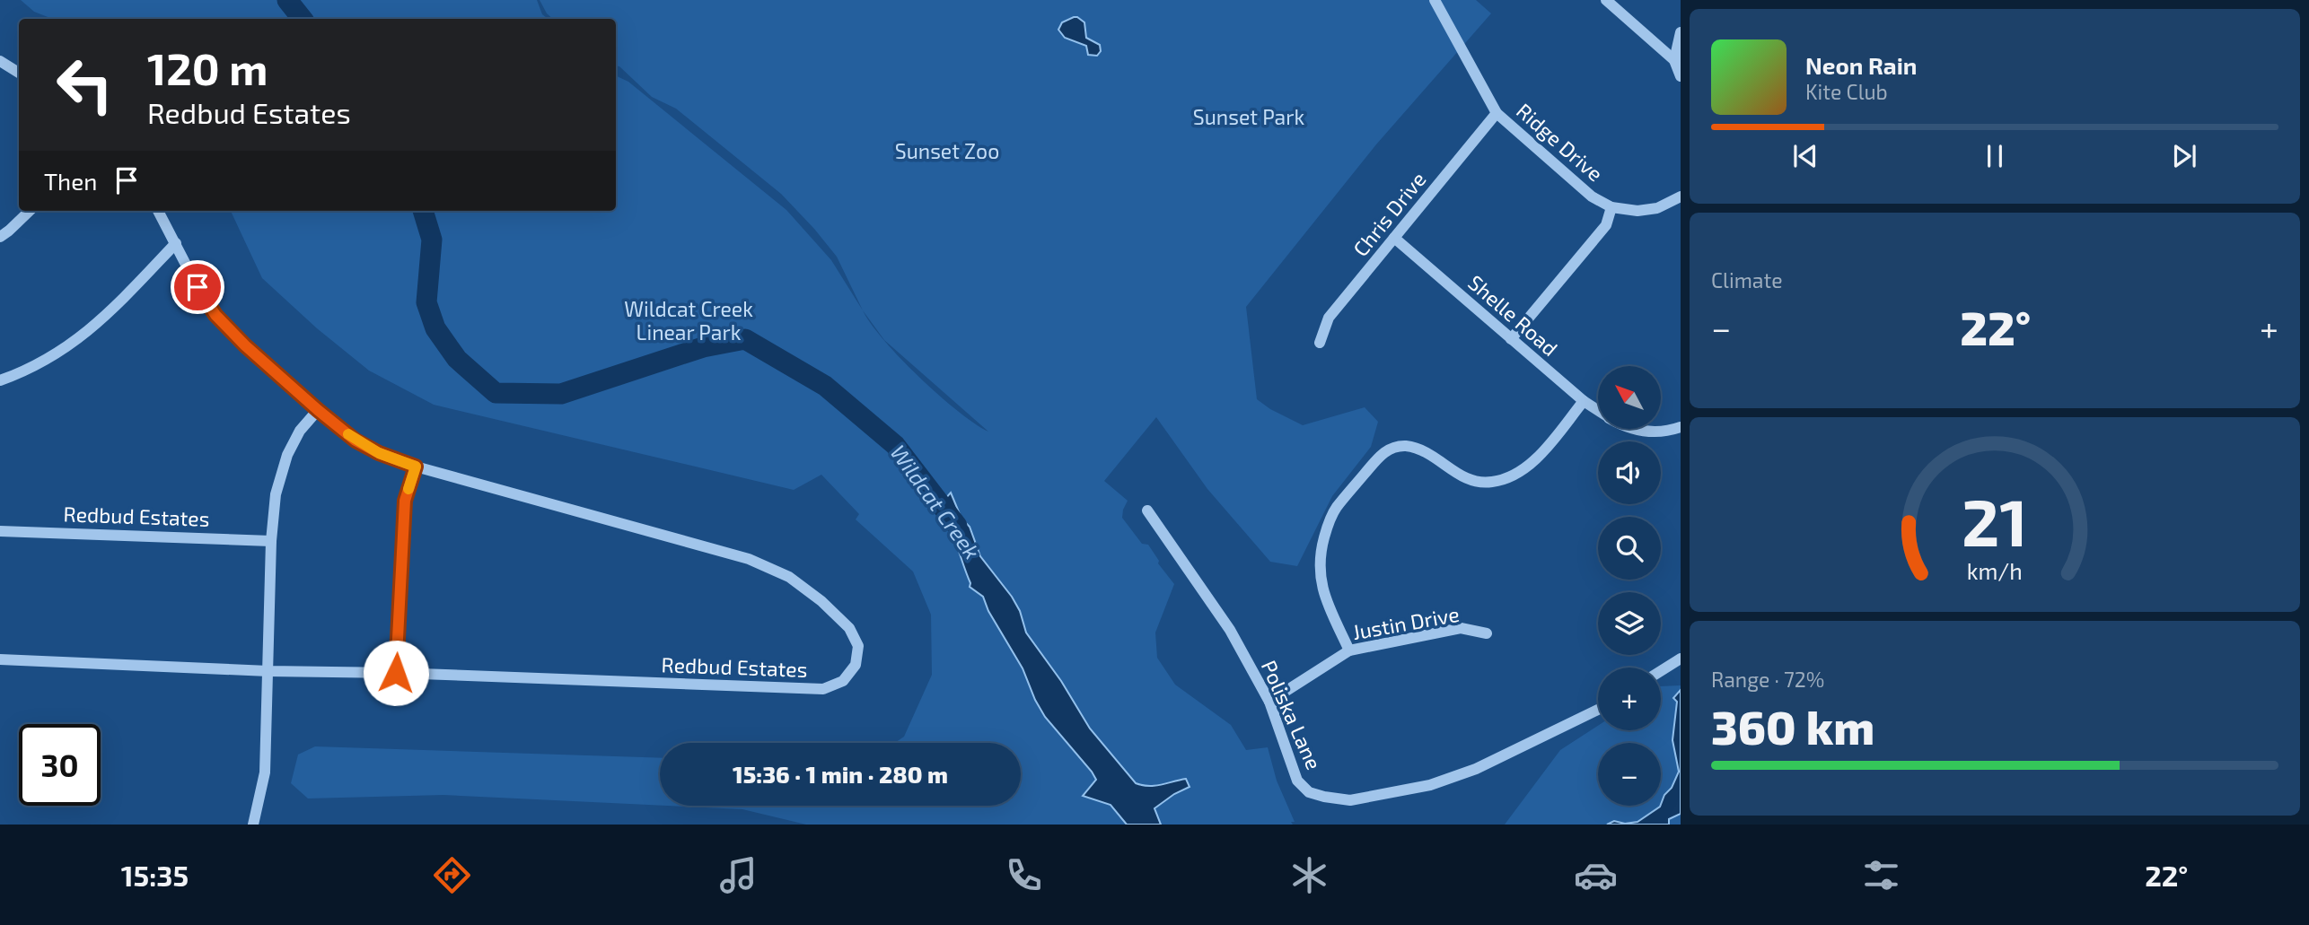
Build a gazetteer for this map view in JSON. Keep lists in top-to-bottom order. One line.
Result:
{"streets":{"street":["Ridge Drive","Chris Drive","Shelle Road","Redbud Estates","Justin Drive","Poliska Lane"]},"crossings":[["Ridge Drive","Chris Drive"],["Chris Drive","Shelle Road"],["Justin Drive","Poliska Lane"]],"water":["Wildcat Creek"],"parks":["Sunset Park","Sunset Zoo","Wildcat Creek Linear Park"],"north":"top left","page":{"turn":["120 m","Redbud Estates"],"song":["Neon Rain","Kite Club"],"then":"Then","tile":["Climate",["Range · 72%","360 km"]],"heat":["−","22°","+"],"map_buttons":["+","−"],"limit":"30","trip":"15:36 · 1 min · 280 m","tabs":["15:35","22°"],"gauge":["21","km/h"]}}
